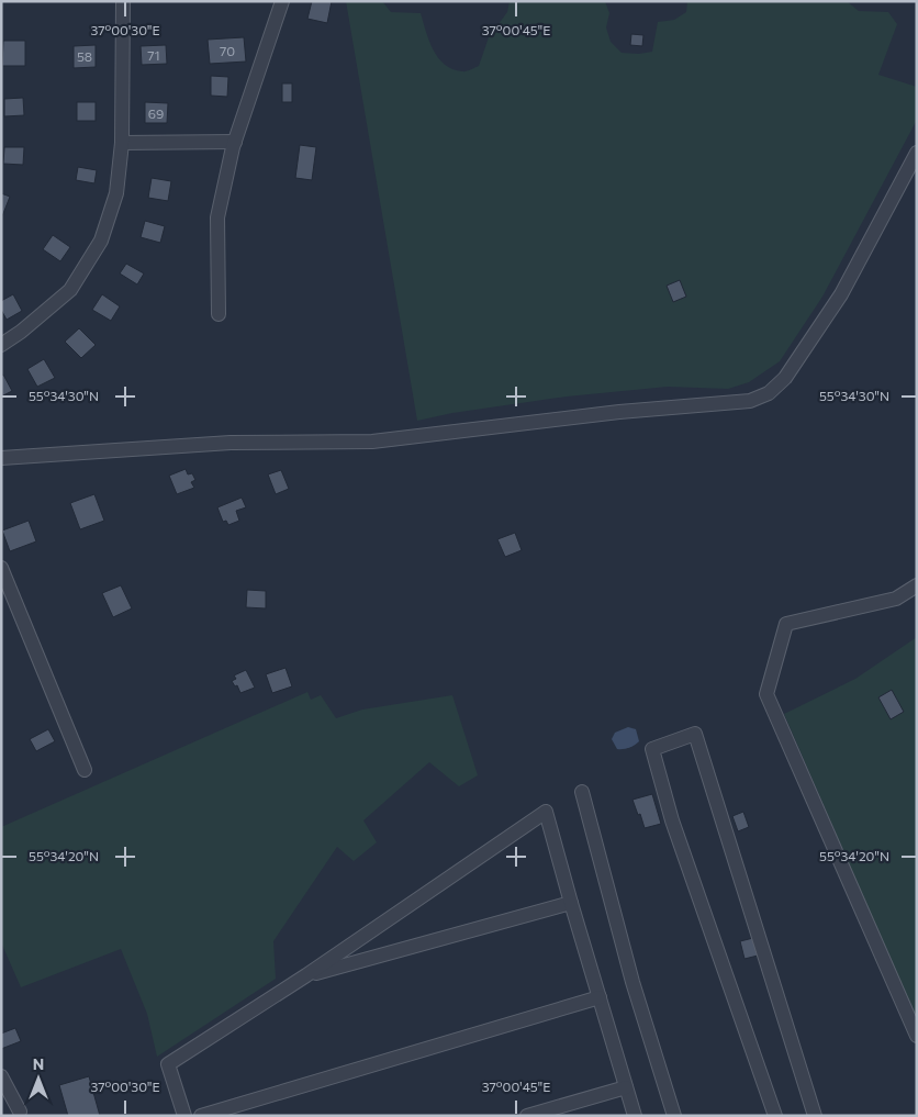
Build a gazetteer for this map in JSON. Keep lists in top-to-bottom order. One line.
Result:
{"house_numbers":["70","71","58","69"],"north":"top","coordinates":["37°00'30\"E","37°00'45\"E","55°34'30\"N","55°34'20\"N"]}
